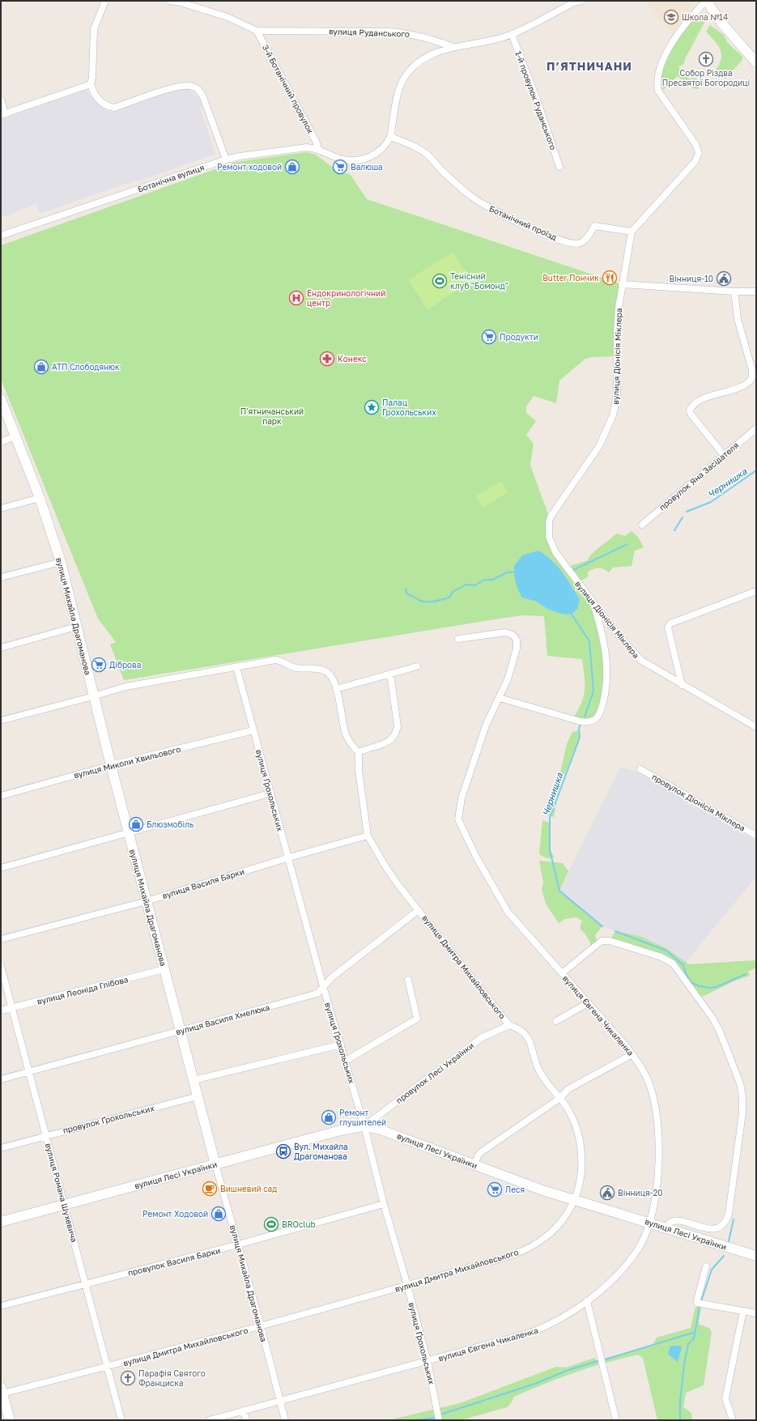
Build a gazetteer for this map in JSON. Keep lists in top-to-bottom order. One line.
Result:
{"streets":{"street":["вулиця Руданського","3-й Ботанічний провулок","1-й провулок Руданського","Ботанічна вулиця","Ботанічний проїзд","вулиця Діонісія Міклера","провулок Яна Засідателя","вулиця Михайла Драгоманова","вулиця Миколи Хвильового","вулиця Ґрохольських","провулок Діонісія Міклера","вулиця Василя Барки","вулиця Дмитра Михайловського","вулиця Леоніда Глібова","вулиця Євгена Чикаленка","вулиця Василя Хмелюка","провулок Лесі Українки","провулок Ґрохольських","вулиця Лесі Українки","вулиця Романа Шухевича","провулок Василя Барки"]},"crossings":[["вулиця Руданського","3-й Ботанічний провулок"],["вулиця Руданського","Ботанічна вулиця"],["3-й Ботанічний провулок","Ботанічна вулиця"],["Ботанічна вулиця","Ботанічний проїзд"],["Ботанічний проїзд","вулиця Діонісія Міклера"],["вулиця Михайла Драгоманова","вулиця Миколи Хвильового"],["вулиця Михайла Драгоманова","вулиця Василя Барки"],["вулиця Михайла Драгоманова","вулиця Дмитра Михайловського"],["вулиця Михайла Драгоманова","вулиця Леоніда Глібова"],["вулиця Михайла Драгоманова","вулиця Євгена Чикаленка"],["вулиця Михайла Драгоманова","вулиця Василя Хмелюка"],["вулиця Михайла Драгоманова","провулок Ґрохольських"],["вулиця Михайла Драгоманова","вулиця Лесі Українки"],["вулиця Михайла Драгоманова","провулок Василя Барки"],["вулиця Миколи Хвильового","вулиця Ґрохольських"],["вулиця Ґрохольських","вулиця Василя Барки"],["вулиця Ґрохольських","вулиця Дмитра Михайловського"],["вулиця Ґрохольських","вулиця Євгена Чикаленка"],["вулиця Ґрохольських","вулиця Василя Хмелюка"],["вулиця Ґрохольських","провулок Лесі Українки"],["вулиця Ґрохольських","вулиця Лесі Українки"],["вулиця Ґрохольських","провулок Василя Барки"],["вулиця Василя Барки","вулиця Дмитра Михайловського"],["вулиця Дмитра Михайловського","вулиця Василя Хмелюка"],["вулиця Дмитра Михайловського","провулок Лесі Українки"],["вулиця Дмитра Михайловського","вулиця Лесі Українки"],["вулиця Дмитра Михайловського","вулиця Романа Шухевича"],["вулиця Леоніда Глібова","вулиця Романа Шухевича"],["вулиця Євгена Чикаленка","вулиця Лесі Українки"],["вулиця Василя Хмелюка","вулиця Романа Шухевича"],["провулок Лесі Українки","вулиця Лесі Українки"],["провулок Ґрохольських","вулиця Романа Шухевича"],["вулиця Лесі Українки","вулиця Романа Шухевича"],["вулиця Романа Шухевича","провулок Василя Барки"]],"districts":["П’ЯТНИЧАНИ"],"water":["Чернишка"],"parks":["П'ятничанський парк"],"places":{"school or university":["Школа №14"],"church":["Собор Різдва Пресвятої Богородиці","Парафія Святого Франциска"],"shop":["Ремонт ходовой","АТП Слободянюк","Блюзмобіль","Ремонт глушителей","Ремонт Ходовой"],"supermarket":["Валюша","Продукти","Діброва","Леся"],"restaurant":["Butter Пончик"],"public building":["Вінниця-10","Вінниця-20"],"sports":["Тенісний клуб \"Бомонд\"","BROclub"],"hospital":["Ендокринологічний центр"],"pharmacy":["Конекс"],"place":["Палац Грохольських"],"bus stop":["Вул. Михайла Драгоманова"],"cafe":["Вишневий сад"]}}
